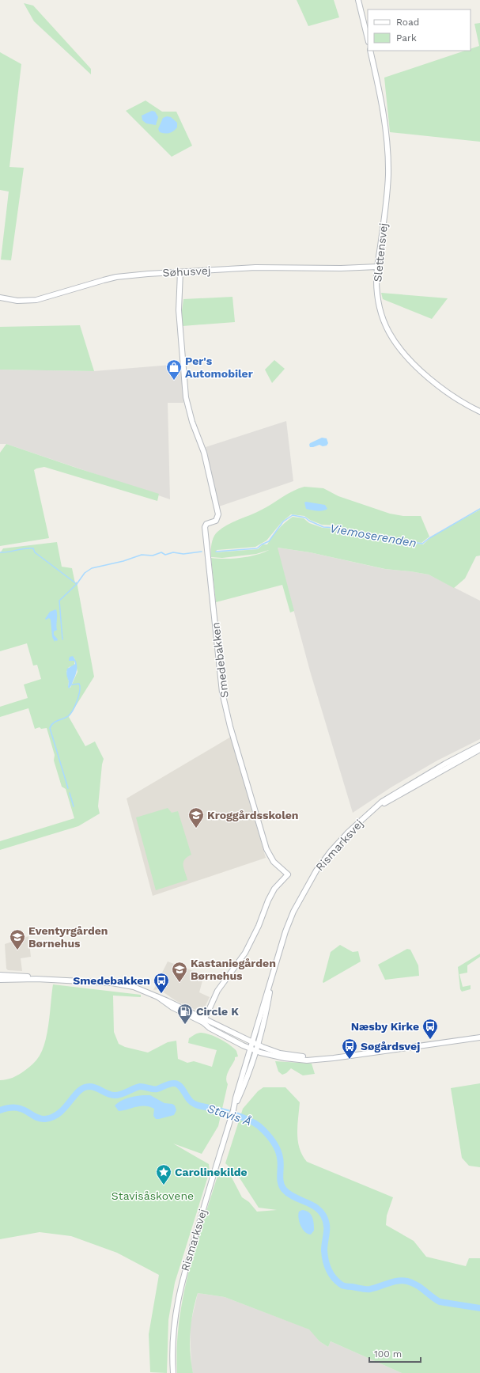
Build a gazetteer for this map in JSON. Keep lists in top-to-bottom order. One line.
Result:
{"streets":{"street":["Slettensvej","Søhusvej","Smedebakken","Rismarksvej"]},"crossings":[["Slettensvej","Søhusvej"],["Søhusvej","Smedebakken"]],"water":["Viemoserenden","Stavis Å"],"parks":["Stavisåskovene"],"places":{"shop":["Per's Automobiler"],"school or university":["Kroggårdsskolen","Eventyrgården Børnehus","Kastaniegården Børnehus"],"bus stop":["Smedebakken","Næsby Kirke","Søgårdsvej"],"fuel station":["Circle K"],"place":["Carolinekilde"]},"legend":["Road","Park"],"scale_bar":"100 m"}
